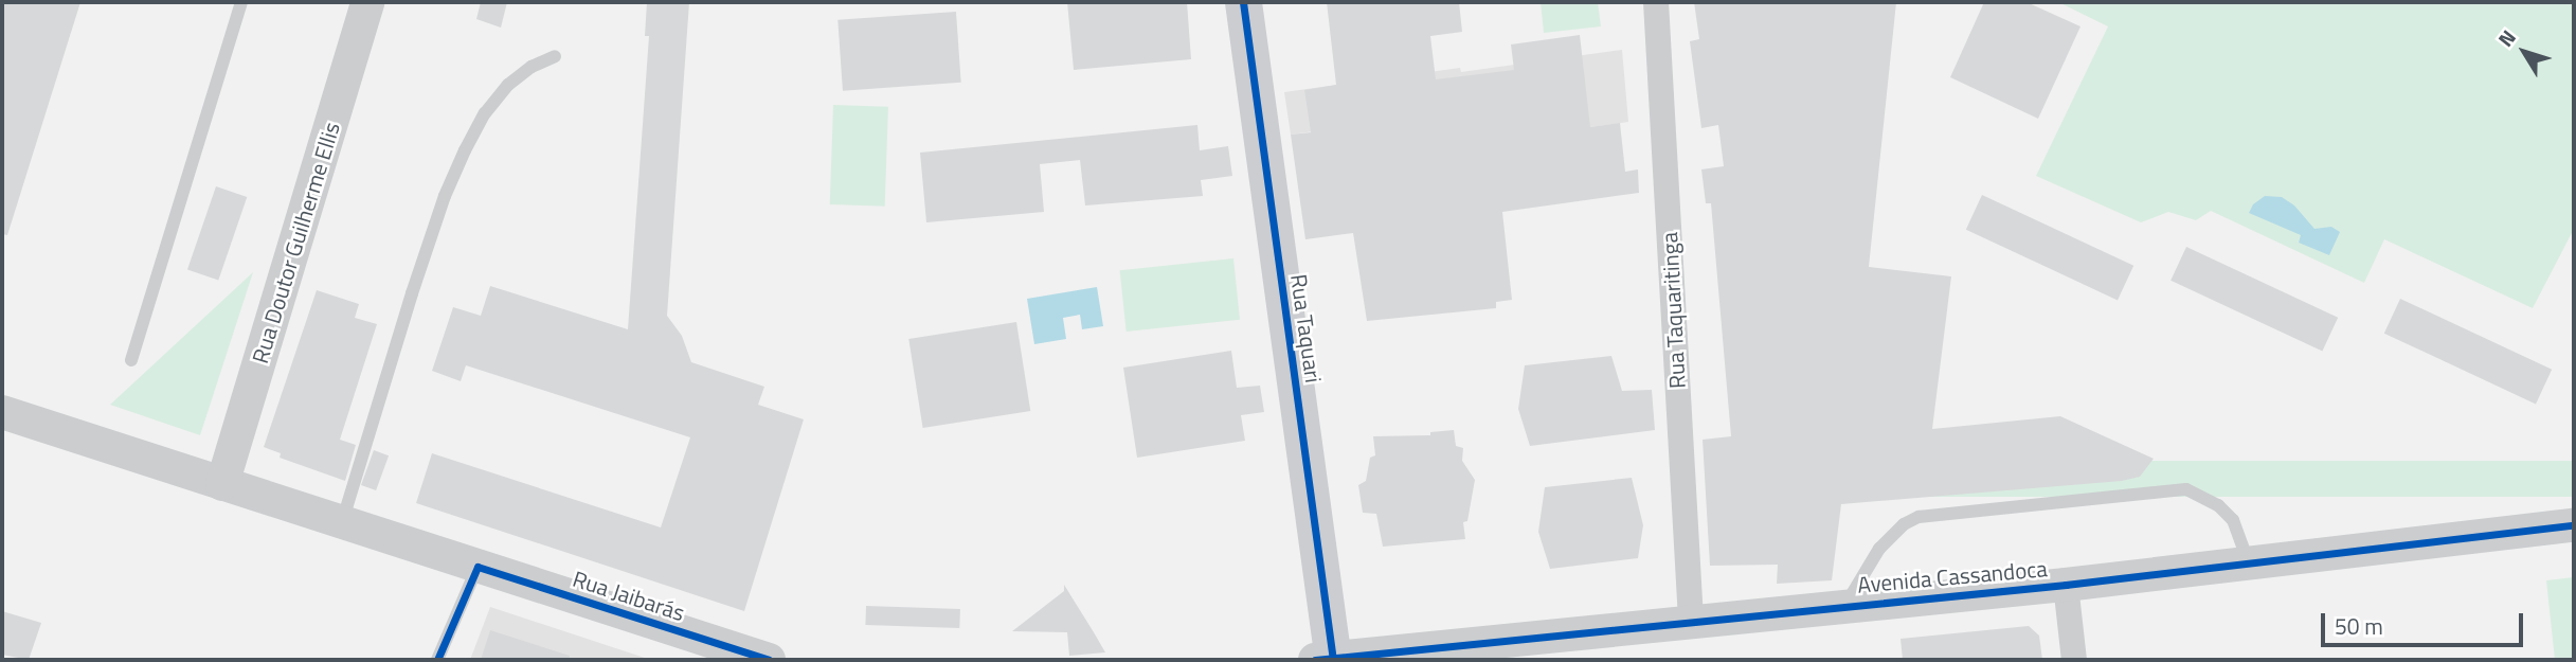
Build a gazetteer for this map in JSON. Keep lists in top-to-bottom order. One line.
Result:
{"streets":{"main road":["Rua Taquari"],"street":["Rua Doutor Guilherme Ellis","Rua Taquaritinga","Avenida Cassandoca","Rua Jaibarás"]},"crossings":[["Rua Doutor Guilherme Ellis","Rua Jaibarás"],["Rua Taquaritinga","Avenida Cassandoca"],["Rua Taquari","Avenida Cassandoca"]],"scale_bar":"50 m","north":"top left"}
